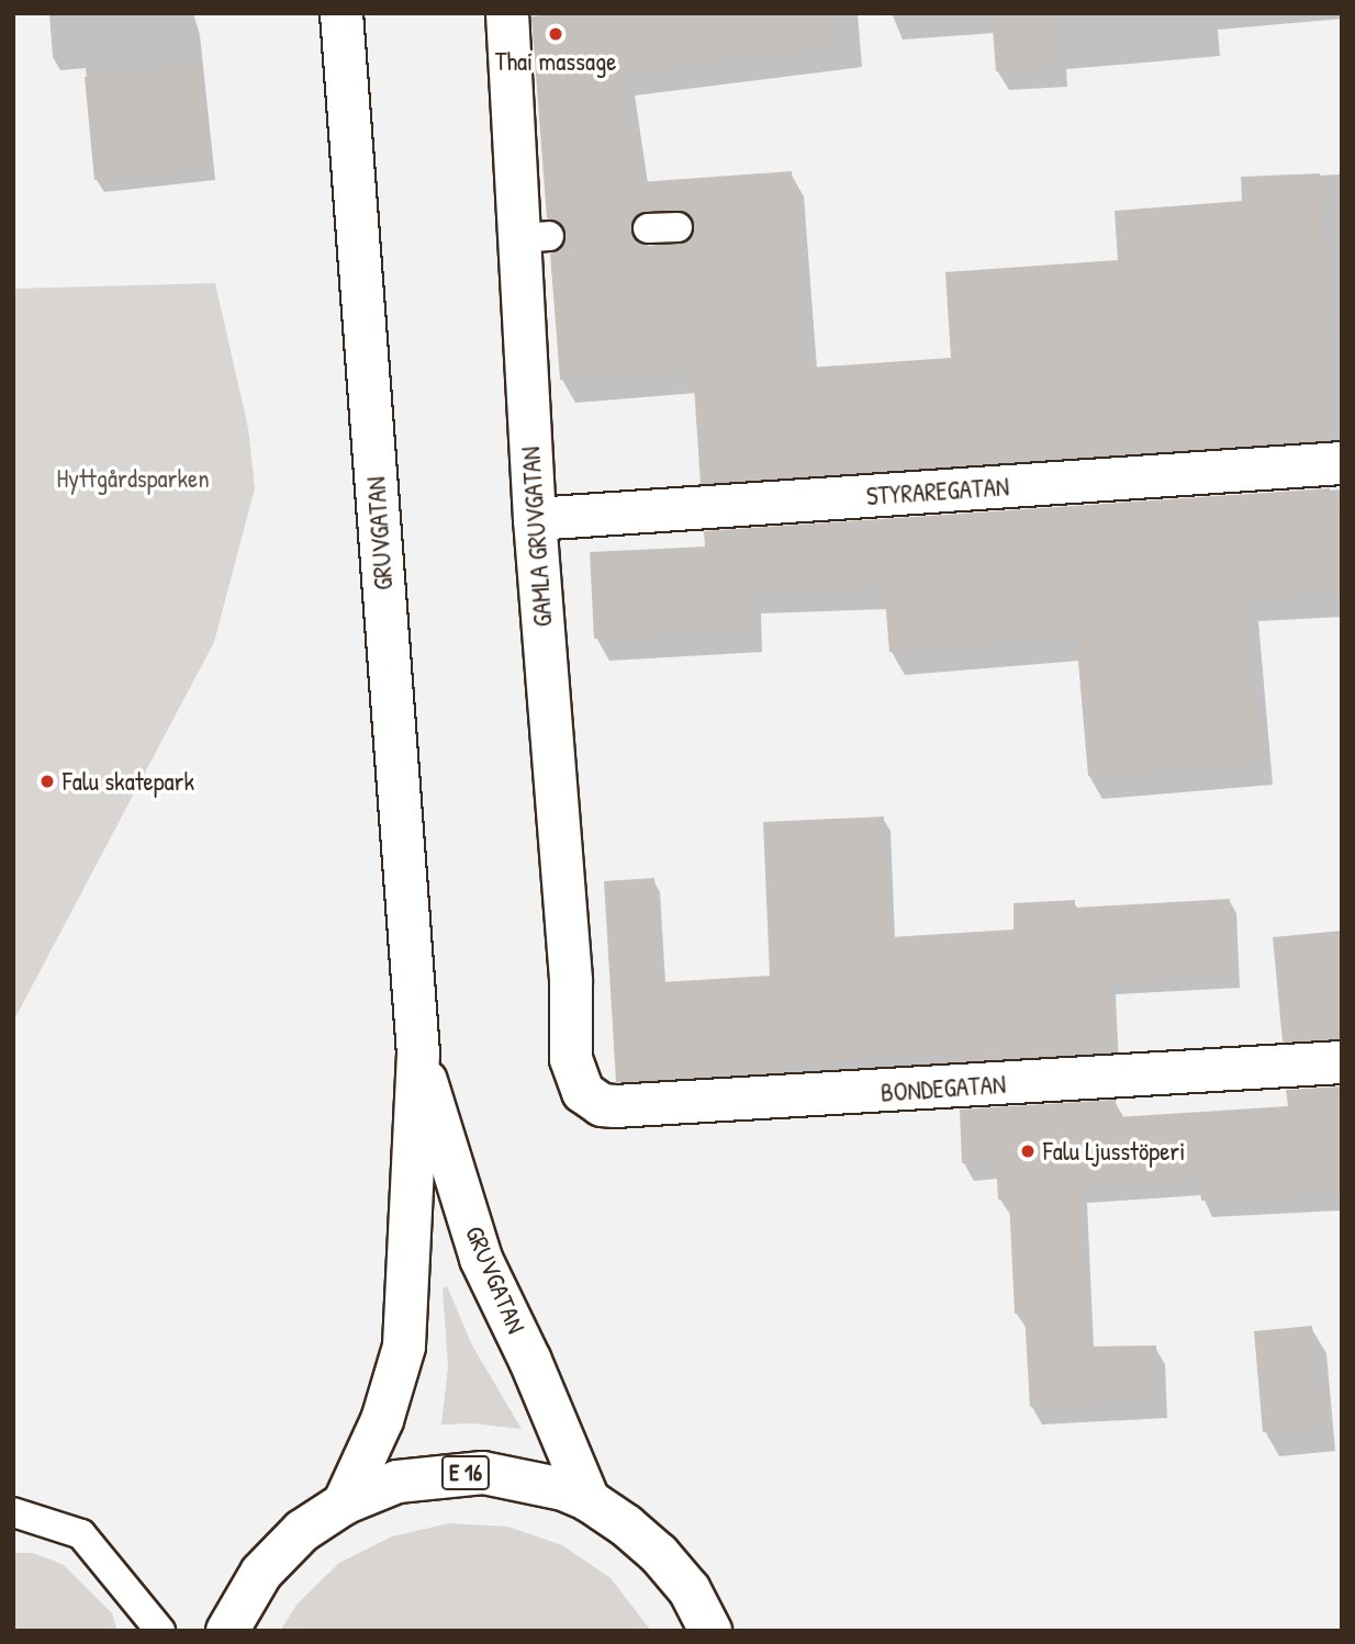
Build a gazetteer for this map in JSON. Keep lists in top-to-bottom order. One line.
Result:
{"streets":{"main road":["STYRAREGATAN","GRUVGATAN","GAMLA GRUVGATAN","BONDEGATAN","E 16"]},"crossings":[["STYRAREGATAN","GAMLA GRUVGATAN"],["GRUVGATAN","E 16"],["GAMLA GRUVGATAN","BONDEGATAN"]],"parks":["Hyttgårdsparken"],"places":["Thai massage","Falu skatepark","Falu Ljusstöperi"]}
